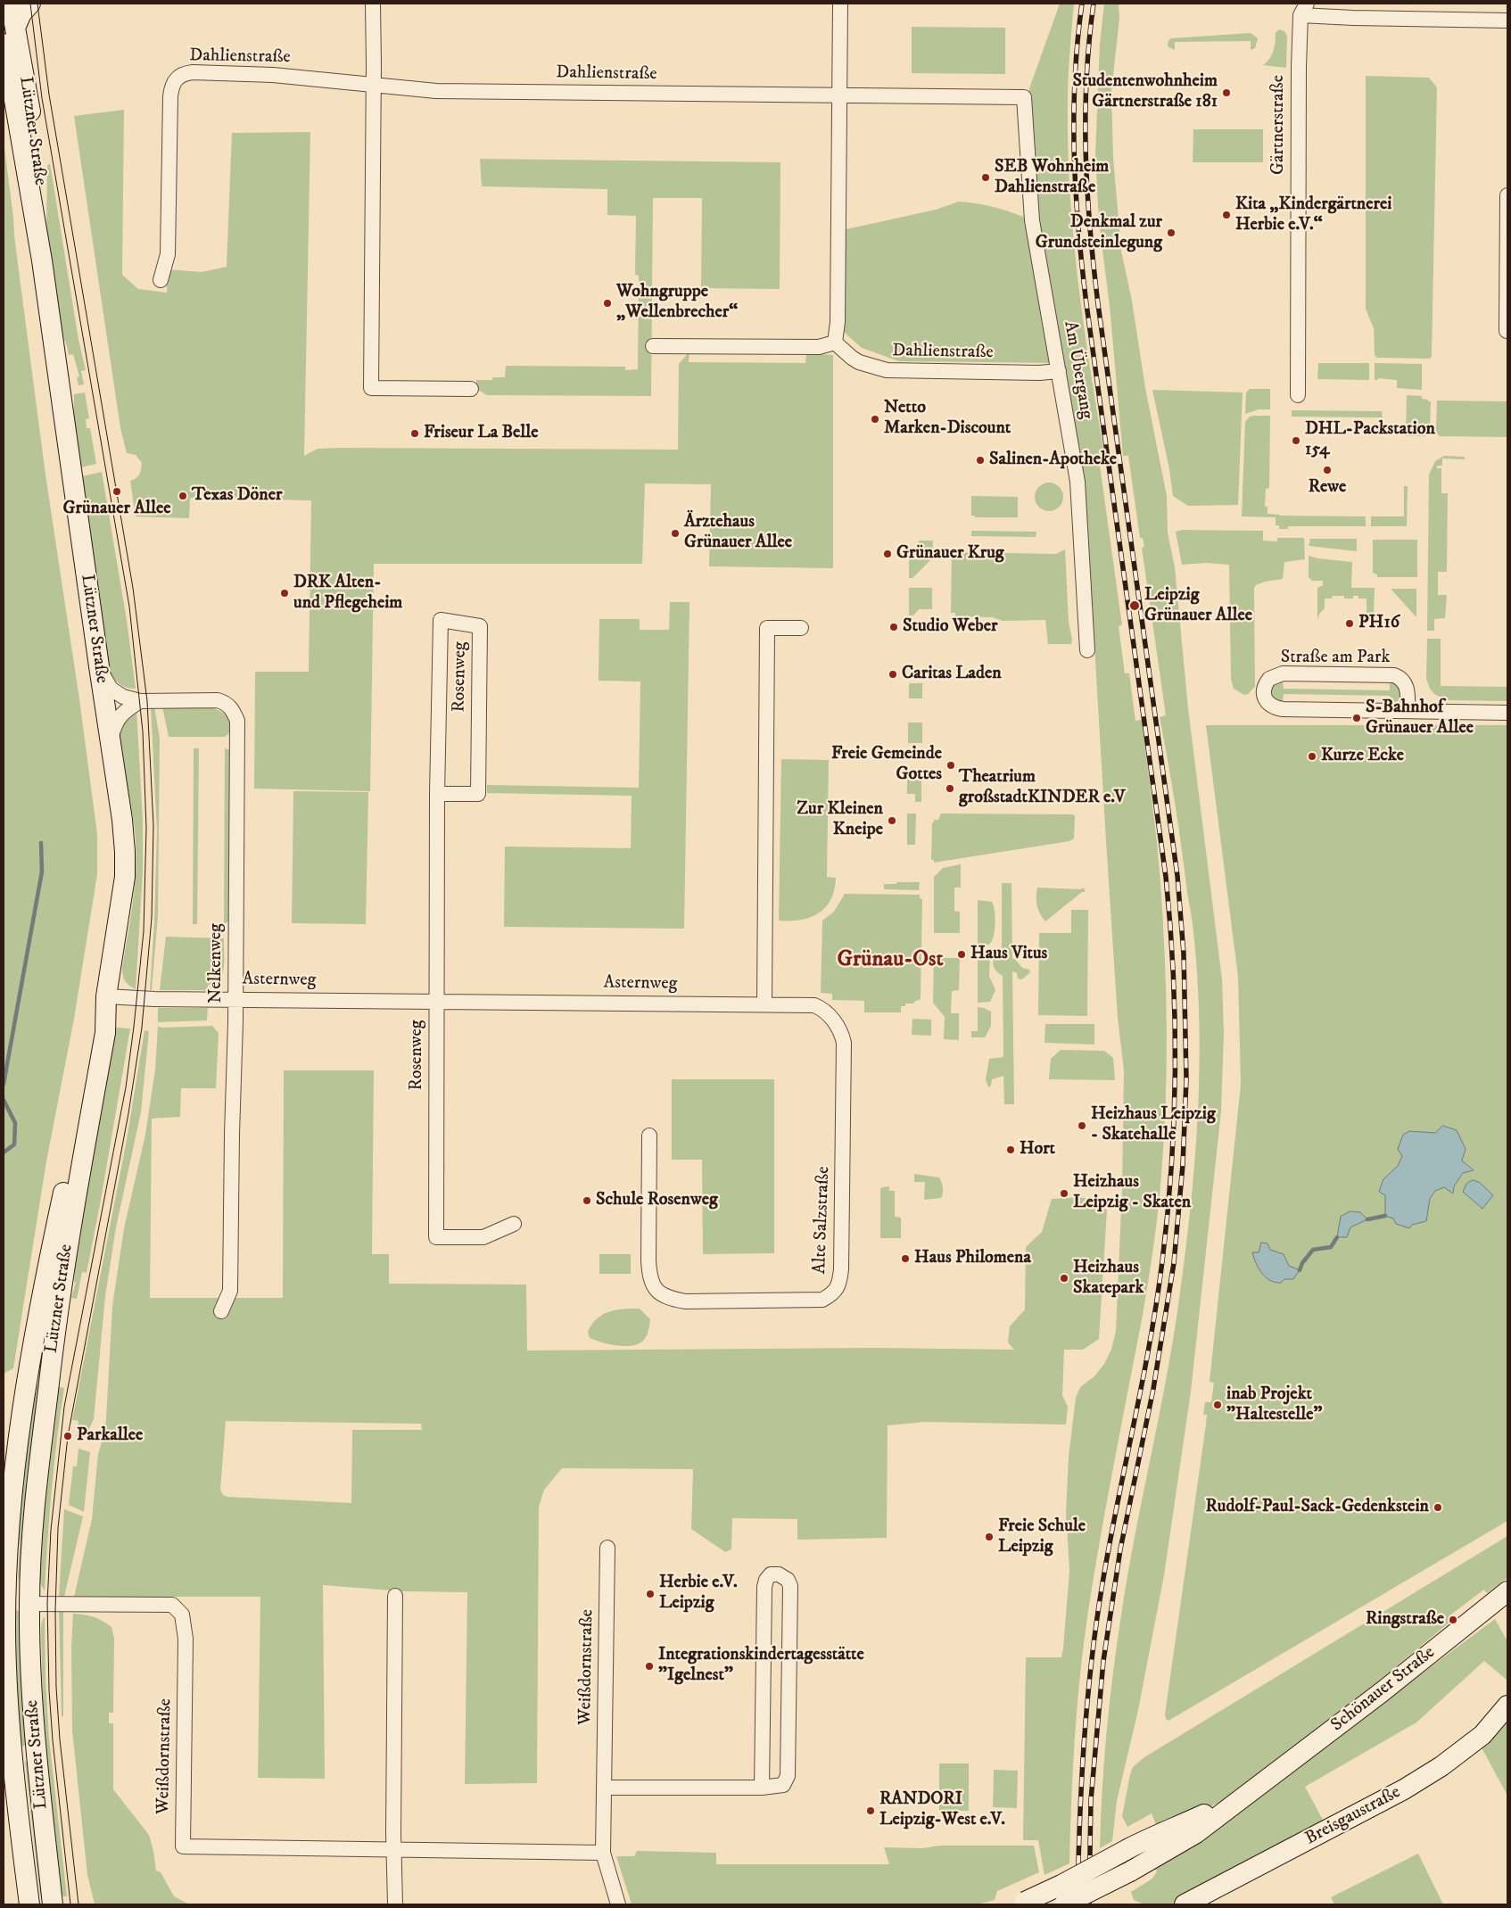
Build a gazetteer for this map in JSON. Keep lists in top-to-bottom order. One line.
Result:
{"streets":{"main road":["Lützner Straße","Schönauer Straße","Breisgaustraße"],"street":["Dahlienstraße","Gärtnerstraße","Am Übergang","Straße am Park","Rosenweg","Nelkenweg","Asternweg","Alte Salzstraße","Weißdornstraße"]},"crossings":[["Dahlienstraße","Am Übergang"],["Lützner Straße","Nelkenweg"],["Lützner Straße","Asternweg"],["Lützner Straße","Weißdornstraße"],["Rosenweg","Asternweg"],["Nelkenweg","Asternweg"],["Asternweg","Alte Salzstraße"]],"districts":["Grünau-Ost"],"places":["Studentenwohnheim Gärtnerstraße 181","SEB Wohnheim Dahlienstraße","Kita „Kindergärtnerei Herbie e.V.“","Denkmal zur Grundsteinlegung","Wohngruppe „Wellenbrecher“","Netto Marken-Discount","Friseur La Belle","DHL-Packstation 154","Salinen-Apotheke","Rewe","Grünauer Allee","Texas Döner","Ärztehaus Grünauer Allee","Grünauer Krug","DRK Alten- und Pflegeheim","Leipzig Grünauer Allee","PH16","Studio Weber","Caritas Laden","S-Bahnhof Grünauer Allee","Kurze Ecke","Freie Gemeinde Gottes","Theatrium großstadtKINDER e.V","Zur Kleinen Kneipe","Haus Vitus","Heizhaus Leipzig - Skatehalle","Hort","Heizhaus Leipzig - Skaten","Schule Rosenweg","Haus Philomena","Heizhaus Skatepark","inab Projekt \"Haltestelle\"","Parkallee","Rudolf-Paul-Sack-Gedenkstein","Freie Schule Leipzig","Herbie e.V. Leipzig","Ringstraße","Integrationskindertagesstätte \"Igelnest\"","RANDORI Leipzig-West e.V."]}
